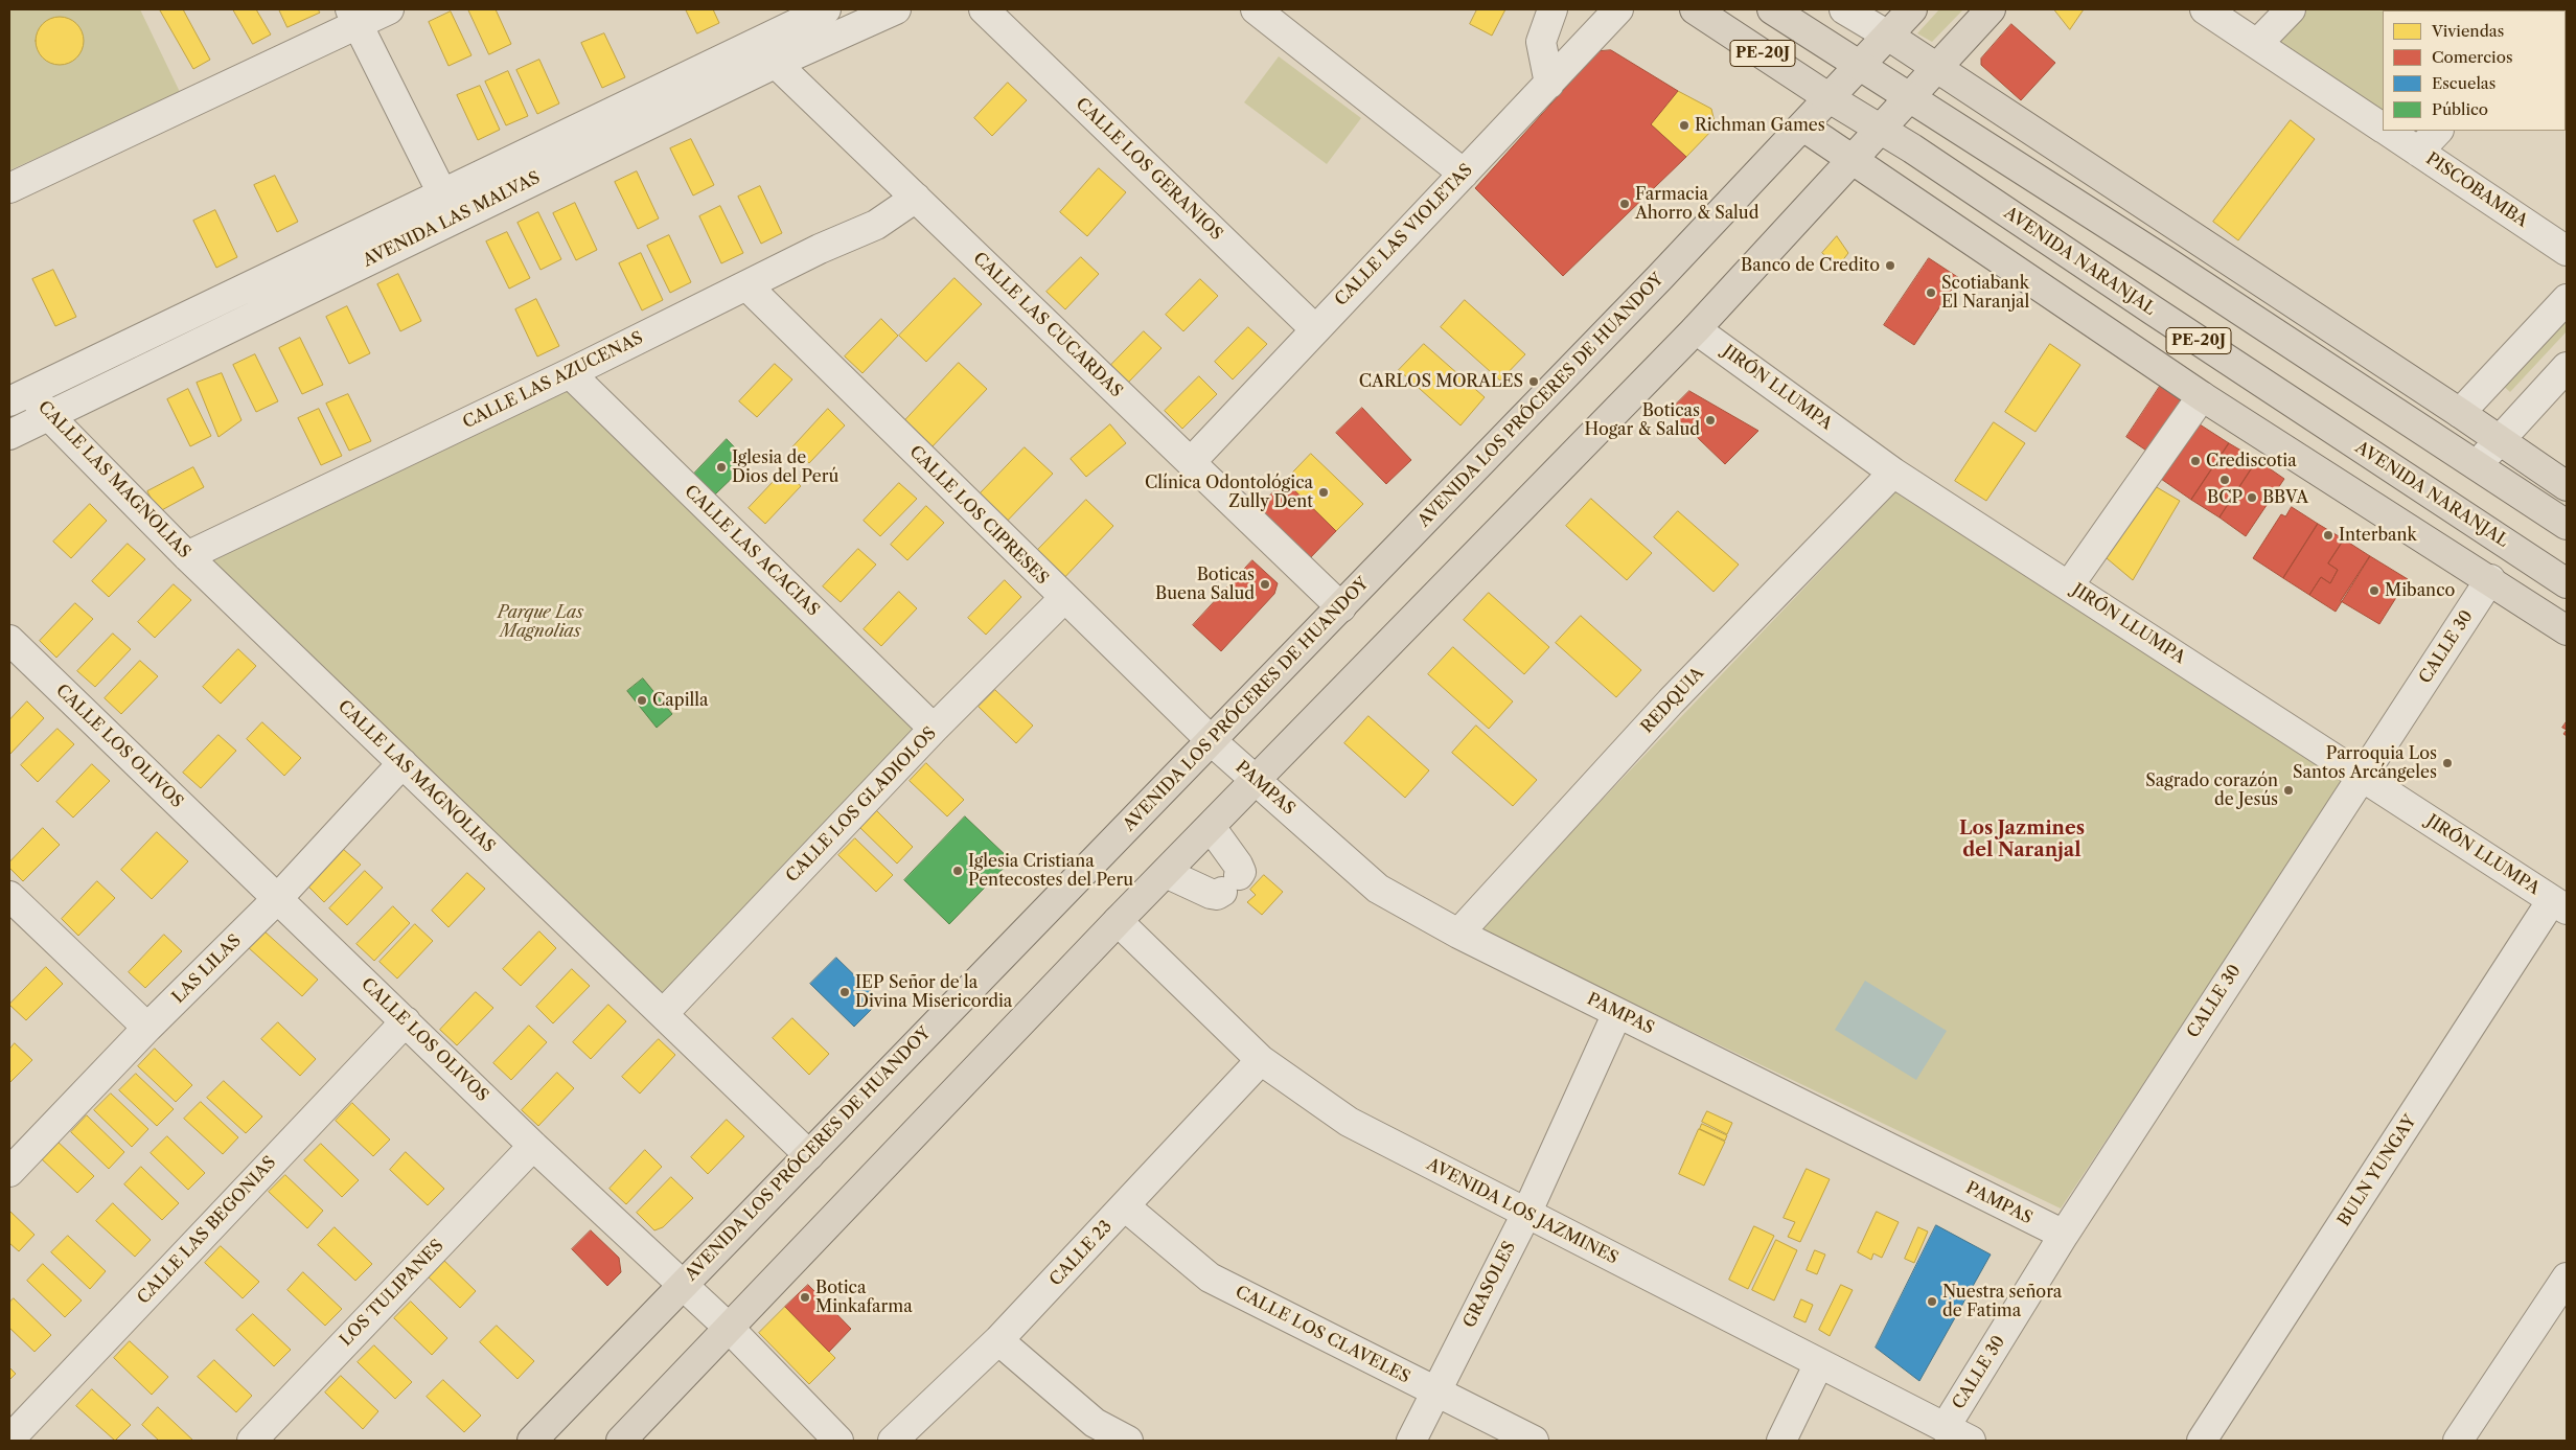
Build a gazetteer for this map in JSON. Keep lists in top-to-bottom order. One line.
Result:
{"streets":{"main road":["PE-20J","AVENIDA NARANJAL","AVENIDA LOS PRÓCERES DE HUANDOY"],"street":["CALLE LOS GERANIOS","PISCOBAMBA","AVENIDA LAS MALVAS","CALLE LAS VIOLETAS","CALLE LAS CUCARDAS","CALLE LAS AZUCENAS","JIRÓN LLUMPA","CALLE LAS MAGNOLIAS","CALLE LOS CIPRESES","CALLE LAS ACACIAS","CALLE 30","REDQUIA","CALLE LOS OLIVOS","PAMPAS","CALLE LOS GLADIOLOS","LAS LILAS","BULN YUNGAY","AVENIDA LOS JAZMINES","CALLE LAS BEGONIAS","CALLE 23","GRASOLES","LOS TULIPANES","CALLE LOS CLAVELES"]},"crossings":[["PE-20J","AVENIDA LOS PRÓCERES DE HUANDOY"],["CALLE LOS GERANIOS","CALLE LAS VIOLETAS"],["AVENIDA LAS MALVAS","CALLE LAS CUCARDAS"],["AVENIDA LAS MALVAS","CALLE LAS MAGNOLIAS"],["CALLE LAS VIOLETAS","CALLE LAS CUCARDAS"],["AVENIDA NARANJAL","AVENIDA LOS PRÓCERES DE HUANDOY"],["CALLE LAS CUCARDAS","CALLE LAS AZUCENAS"],["CALLE LAS CUCARDAS","AVENIDA LOS PRÓCERES DE HUANDOY"],["CALLE LAS AZUCENAS","CALLE LAS MAGNOLIAS"],["CALLE LAS AZUCENAS","CALLE LOS CIPRESES"],["CALLE LAS AZUCENAS","CALLE LAS ACACIAS"],["JIRÓN LLUMPA","CALLE 30"],["JIRÓN LLUMPA","REDQUIA"],["JIRÓN LLUMPA","BULN YUNGAY"],["AVENIDA LOS PRÓCERES DE HUANDOY","CALLE LAS MAGNOLIAS"],["AVENIDA LOS PRÓCERES DE HUANDOY","CALLE LOS CIPRESES"],["AVENIDA LOS PRÓCERES DE HUANDOY","CALLE LOS OLIVOS"],["AVENIDA LOS PRÓCERES DE HUANDOY","PAMPAS"],["CALLE LAS MAGNOLIAS","CALLE LOS GLADIOLOS"],["CALLE LAS MAGNOLIAS","LAS LILAS"],["CALLE LOS CIPRESES","PAMPAS"],["CALLE LOS CIPRESES","CALLE LOS GLADIOLOS"],["CALLE LAS ACACIAS","CALLE LOS GLADIOLOS"],["CALLE 30","PAMPAS"],["CALLE 30","AVENIDA LOS JAZMINES"],["REDQUIA","PAMPAS"],["CALLE LOS OLIVOS","LAS LILAS"],["CALLE LOS OLIVOS","CALLE LAS BEGONIAS"],["CALLE LOS OLIVOS","LOS TULIPANES"],["PAMPAS","GRASOLES"],["AVENIDA LOS JAZMINES","CALLE 23"],["AVENIDA LOS JAZMINES","GRASOLES"],["CALLE 23","CALLE LOS CLAVELES"],["GRASOLES","CALLE LOS CLAVELES"]],"districts":["Los Jazmines del Naranjal"],"parks":["Parque Las Magnolias"],"places":["Richman Games","Farmacia Ahorro & Salud","Banco de Credito","Scotiabank El Naranjal","CARLOS MORALES","Boticas Hogar & Salud","Crediscotia","Iglesia de Dios del Perú","BCP","Clínica Odontológica Zully Dent","BBVA","Interbank","Boticas Buena Salud","Mibanco","Capilla","Parroquia Los Santos Arcángeles","Sagrado corazón de Jesús","Iglesia Cristiana Pentecostes del Peru","IEP Señor de la Divina Misericordia","Botica Minkafarma","Nuestra señora de Fatima"],"legend":["Viviendas","Comercios","Escuelas","Público"]}
